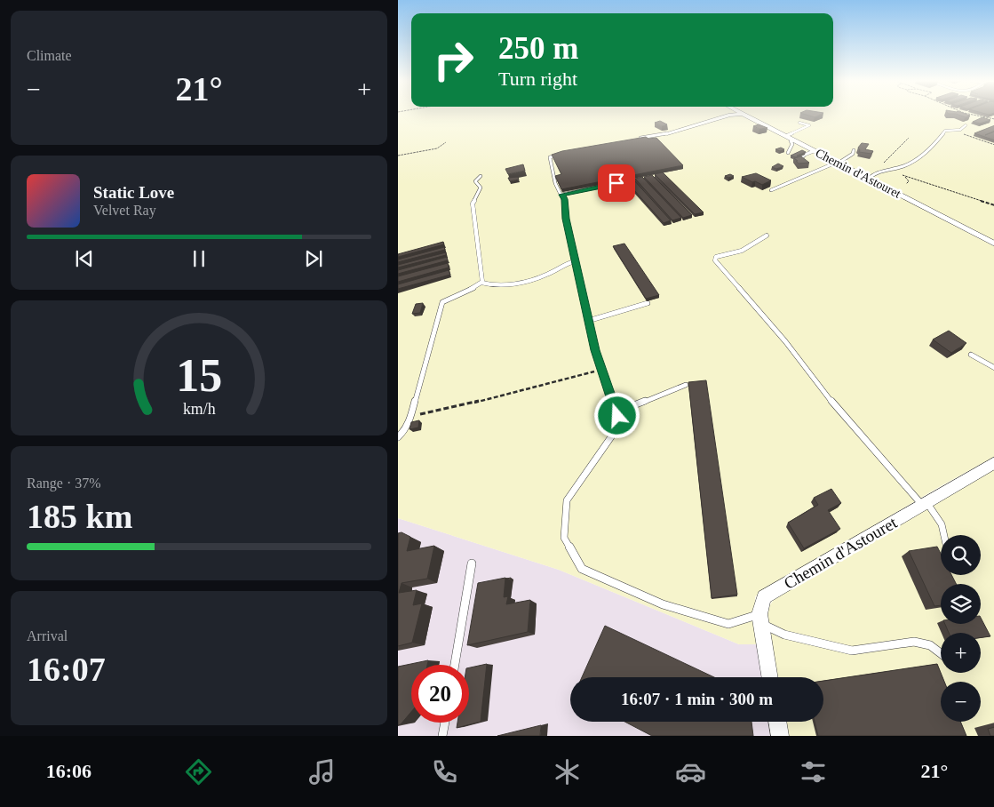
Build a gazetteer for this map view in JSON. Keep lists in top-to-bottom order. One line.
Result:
{"streets":{"street":["Chemin d'Astouret"]},"page":{"tile":["Climate",["Range · 37%","185 km"],["Arrival","16:07"]],"turn":["250 m","Turn right"],"heat":["−","21°","+"],"song":["Static Love","Velvet Ray"],"map_buttons":["+","−"],"limit":"20","trip":"16:07 · 1 min · 300 m","tabs":["16:06","21°"],"gauge":["15","km/h"]}}
